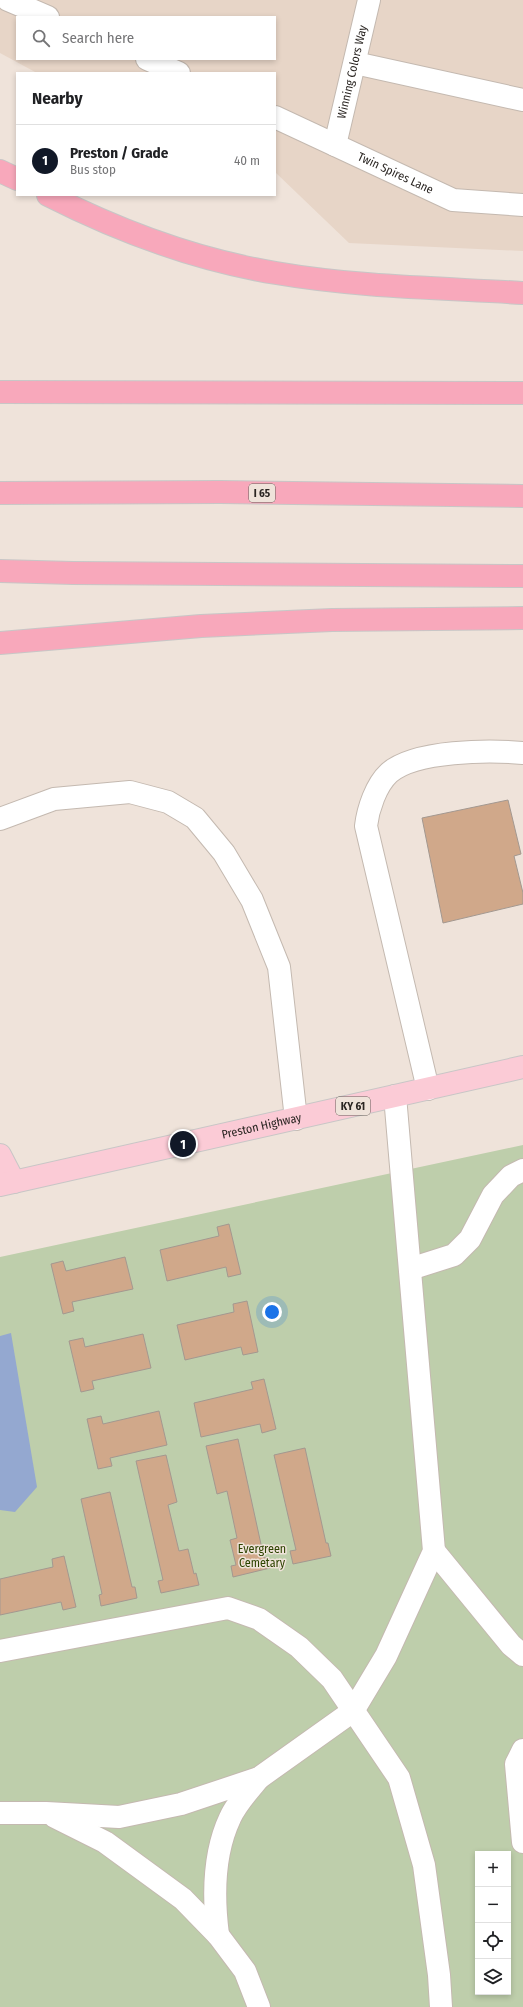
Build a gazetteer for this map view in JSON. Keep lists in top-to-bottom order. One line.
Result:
{"streets":{"highway":["I 65"],"main road":["KY 61","Preston Highway"],"street":["Winning Colors Way","Twin Spires Lane"]},"crossings":[["Winning Colors Way","Twin Spires Lane"]],"parks":["Evergreen Cemetary"],"page":{"search":"Search here","heading":"Nearby","list":[{"mark":"1","name":"Preston / Grade","note":"Bus stop","value":"40 m"}],"pins":"1","map_buttons":["+","−"]}}
